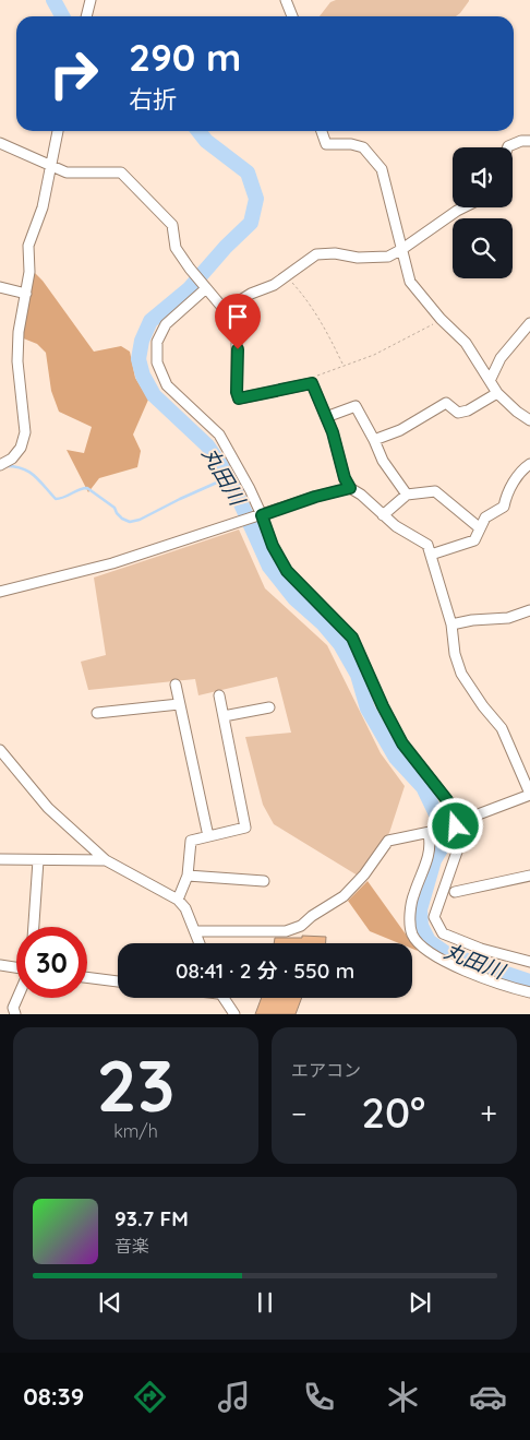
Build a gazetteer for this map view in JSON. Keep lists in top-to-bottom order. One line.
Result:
{"water":["丸田川"],"page":{"turn":["290 m","右折"],"limit":"30","trip":"08:41 · 2 分 · 550 m","tile":[["23","km/h"],"エアコン"],"heat":["−","20°","+"],"song":["93.7 FM","音楽"],"tabs":"08:39"}}
